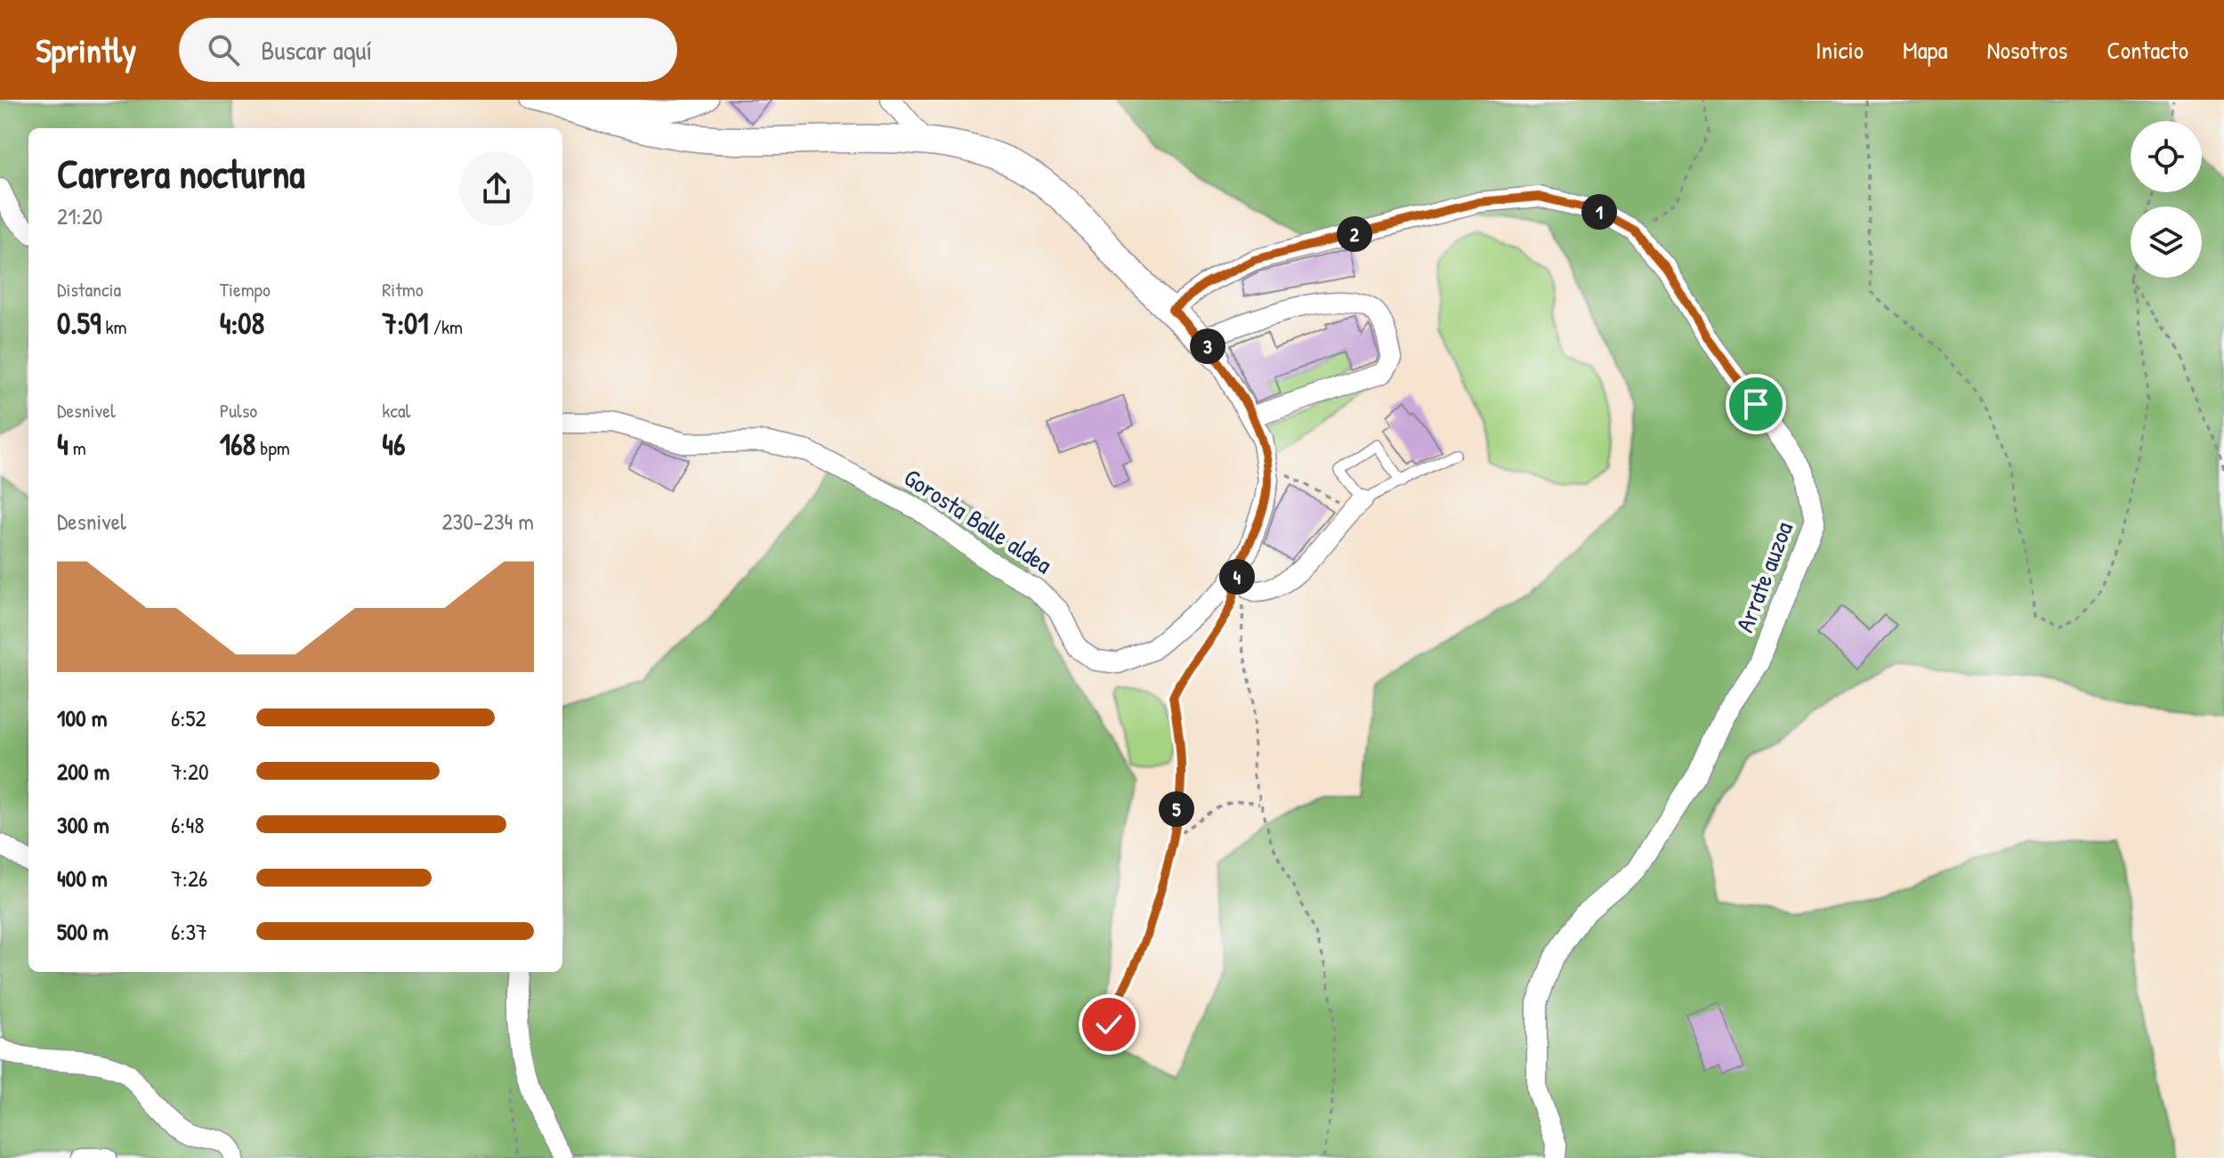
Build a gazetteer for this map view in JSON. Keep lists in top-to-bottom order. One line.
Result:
{"streets":{"street":["Gorosta Balle aldea","Arrate auzoa"]},"page":{"header":"Sprintly","search":"Buscar aquí","nav":["Inicio","Mapa","Nosotros","Contacto"],"heading":["Carrera nocturna","21:20"],"pins":["1","2","3","4","5"],"stats":[["Distancia","0.59 km"],["Tiempo","4:08"],["Ritmo","7:01 /km"],["Desnivel","4 m"],["Pulso","168 bpm"],["kcal","46"]],"chart":["Desnivel","230–234 m"],"list":[{"name":"100 m","note":"6:52"},{"name":"200 m","note":"7:20"},{"name":"300 m","note":"6:48"},{"name":"400 m","note":"7:26"},{"name":"500 m","note":"6:37"}]}}
